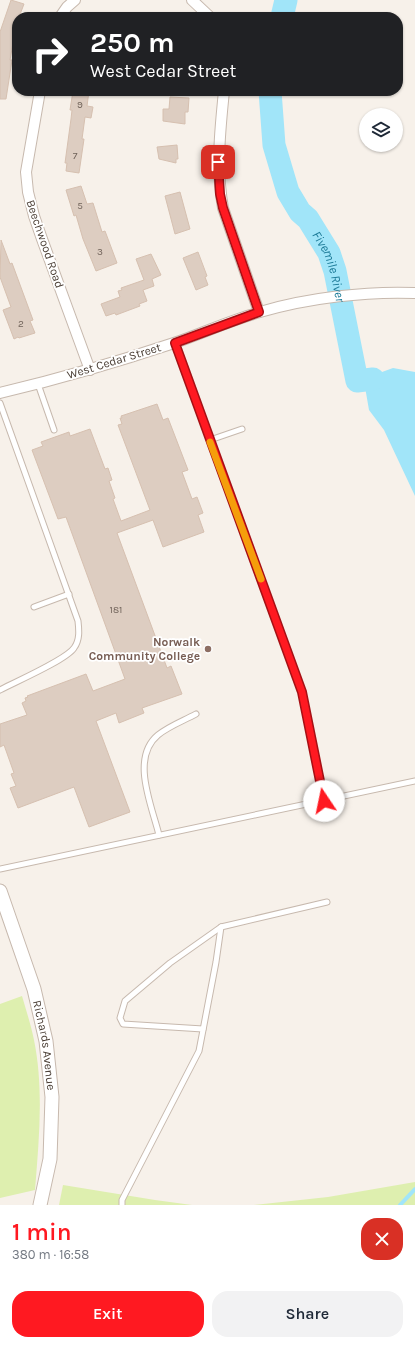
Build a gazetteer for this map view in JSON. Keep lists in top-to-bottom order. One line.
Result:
{"streets":{"street":["Beechwood Road","West Cedar Street","Richards Avenue"]},"crossings":[["Beechwood Road","West Cedar Street"]],"water":["Fivemile River"],"places":["Norwalk Community College"],"house_numbers":["9","7","5","3","2","181"],"page":{"turn":["250 m","West Cedar Street"],"heading":["1 min","380 m · 16:58"],"buttons":["Exit","Share"]}}
